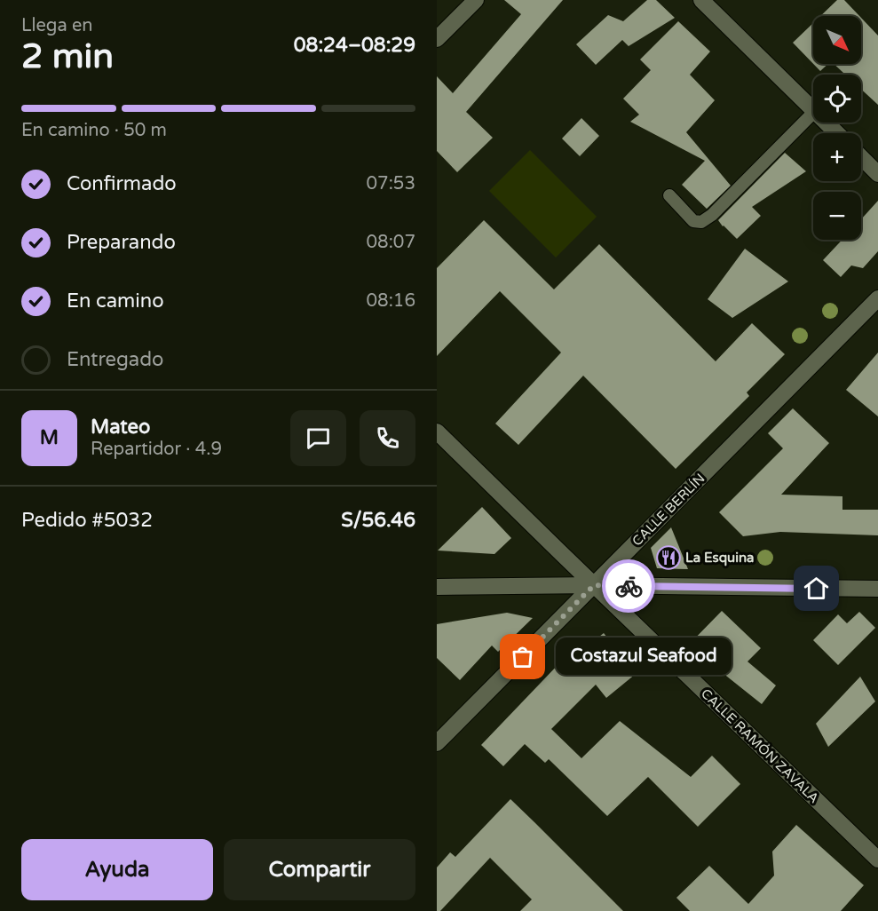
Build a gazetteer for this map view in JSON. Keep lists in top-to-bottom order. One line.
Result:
{"streets":{"street":["CALLE BERLÍN","CALLE RAMÓN ZAVALA"]},"crossings":[["CALLE BERLÍN","CALLE RAMÓN ZAVALA"]],"places":{"restaurant":["La Esquina"],"other":["Costazul Seafood"]},"north":"bottom right","page":{"heading":["2 min","Llega en","08:24–08:29"],"panel":["Mateo","Repartidor · 4.9","Pedido #5032","S/56.46"],"map_buttons":["+","−"],"bar":"En camino · 50 m","list":[["Confirmado","07:53"],["Preparando","08:07"],["En camino","08:16"],"Entregado"],"round":"M","bubble":"Costazul Seafood","buttons":["Ayuda","Compartir"]}}
